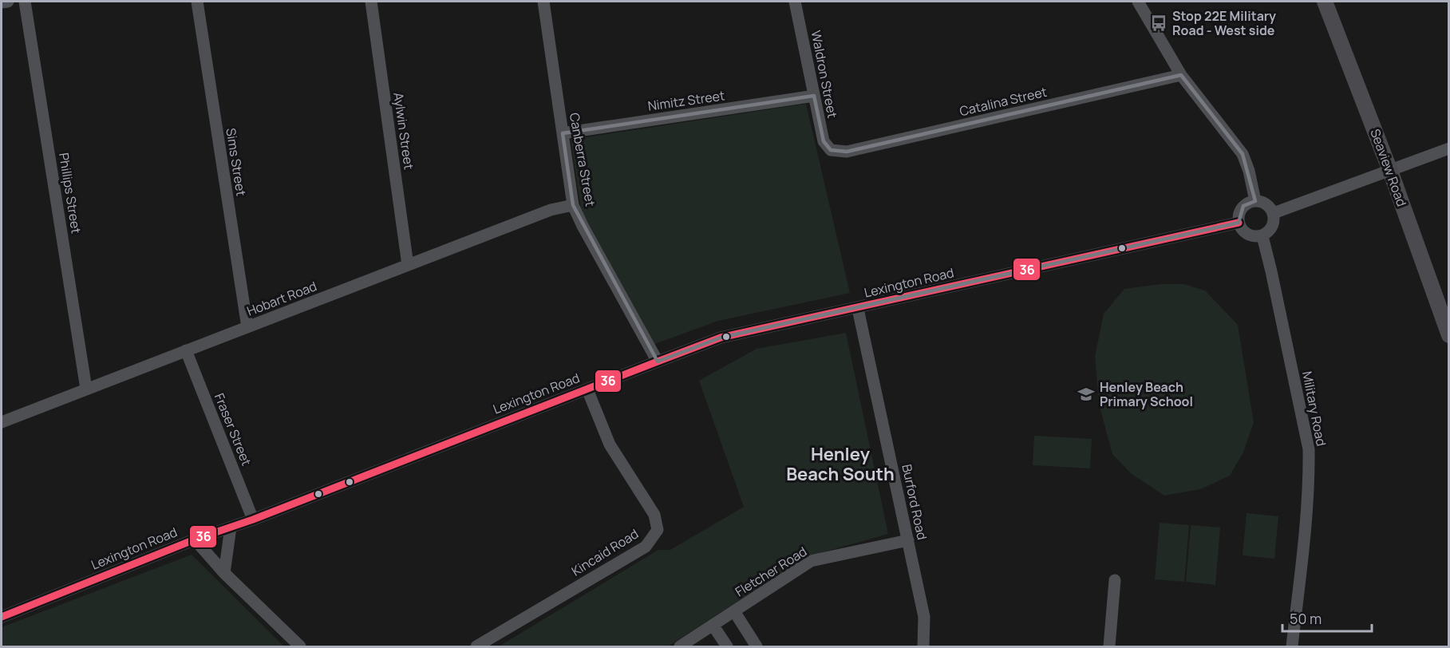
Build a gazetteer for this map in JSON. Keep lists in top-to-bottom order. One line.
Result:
{"streets":{"main road":["Seaview Road"],"street":["Waldron Street","Nimitz Street","Catalina Street","Aylwin Street","Canberra Street","Sims Street","Phillips Street","Lexington Road","Hobart Road","Military Road","Fraser Street","Burford Road","Kincaid Road","Fletcher Road"]},"crossings":[["Waldron Street","Nimitz Street"],["Waldron Street","Catalina Street"],["Nimitz Street","Canberra Street"],["Aylwin Street","Hobart Road"],["Canberra Street","Lexington Road"],["Canberra Street","Hobart Road"],["Sims Street","Hobart Road"],["Phillips Street","Hobart Road"],["Lexington Road","Military Road"],["Lexington Road","Fraser Street"],["Lexington Road","Burford Road"],["Lexington Road","Kincaid Road"],["Hobart Road","Fraser Street"],["Burford Road","Fletcher Road"]],"districts":["Henley Beach South"],"places":{"bus stop":["Stop 22E Military Road - West side"],"school or university":["Henley Beach Primary School"]},"lines":["transit line 36"],"scale_bar":"50 m"}
